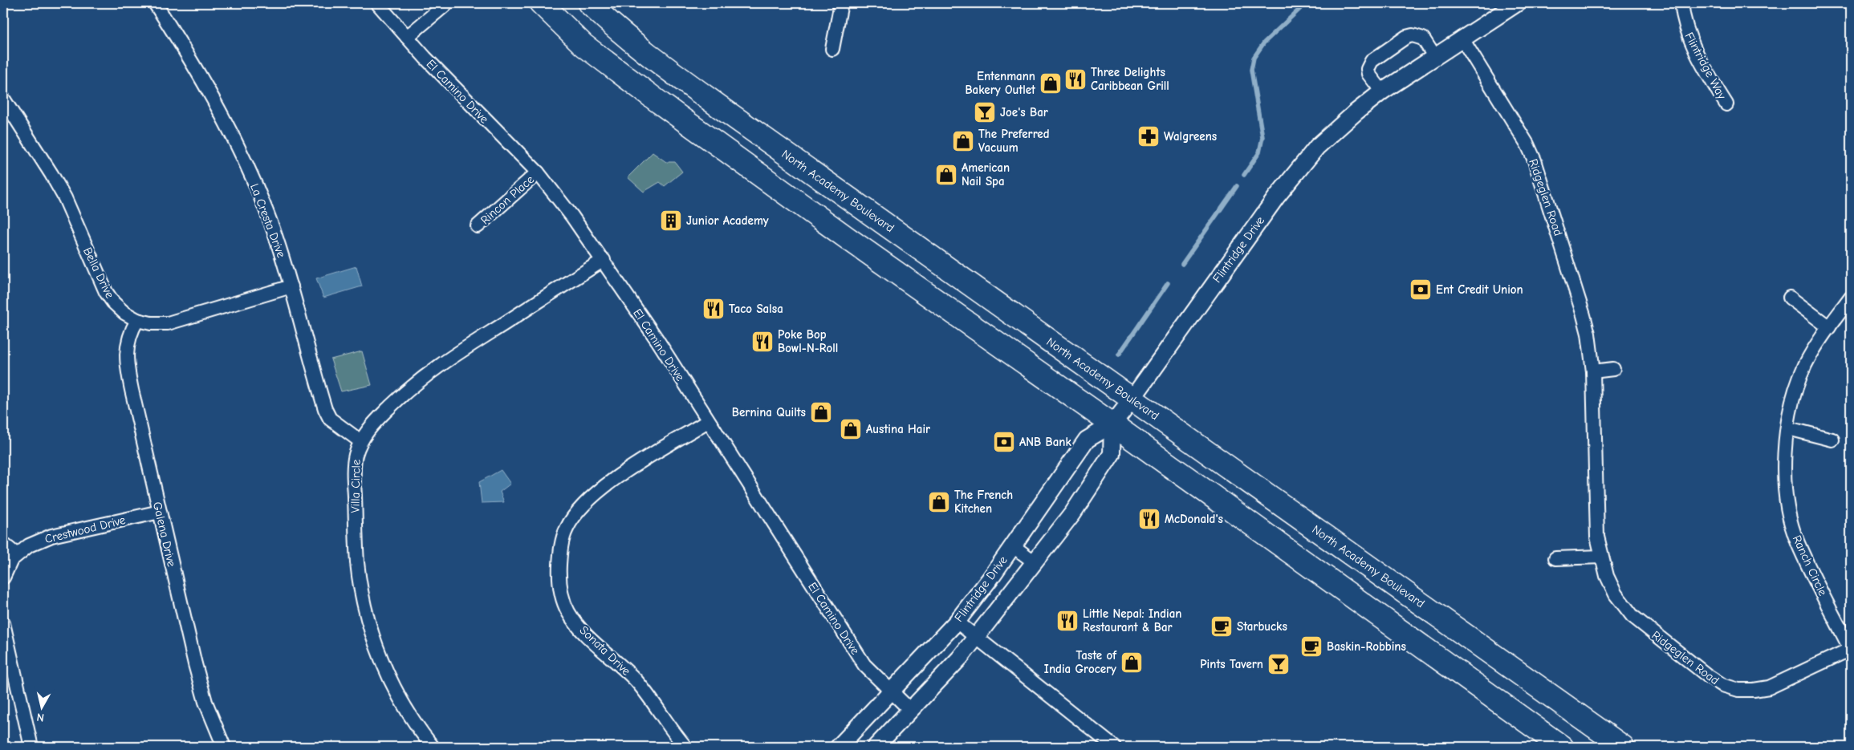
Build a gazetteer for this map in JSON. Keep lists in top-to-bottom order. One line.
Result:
{"streets":{"highway":["North Academy Boulevard"],"street":["Flintridge Way","El Camino Drive","Ridgeglen Road","Rincon Place","La Cresta Drive","Flintridge Drive","Bella Drive","Villa Circle","Crestwood Drive","Galena Drive","Ranch Circle","Sonata Drive"]},"crossings":[["El Camino Drive","Rincon Place"],["El Camino Drive","Flintridge Drive"],["El Camino Drive","Villa Circle"],["El Camino Drive","Sonata Drive"],["North Academy Boulevard","Flintridge Drive"],["Ridgeglen Road","Flintridge Drive"],["Ridgeglen Road","Ranch Circle"],["La Cresta Drive","Bella Drive"],["La Cresta Drive","Villa Circle"],["Bella Drive","Galena Drive"],["Crestwood Drive","Galena Drive"]],"places":{"restaurant":["Three Delights Caribbean Grill","Taco Salsa","Poke Bop Bowl-N-Roll","McDonald's","Little Nepal: Indian Restaurant & Bar"],"shop":["Entenmann Bakery Outlet","The Preferred Vacuum","American Nail Spa","Bernina Quilts","Austina Hair","The French Kitchen","Taste of India Grocery"],"bar":["Joe's Bar","Pints Tavern"],"pharmacy":["Walgreens"],"building":["Junior Academy"],"bank":["Ent Credit Union","ANB Bank"],"cafe":["Starbucks","Baskin-Robbins"]},"north":"bottom"}
